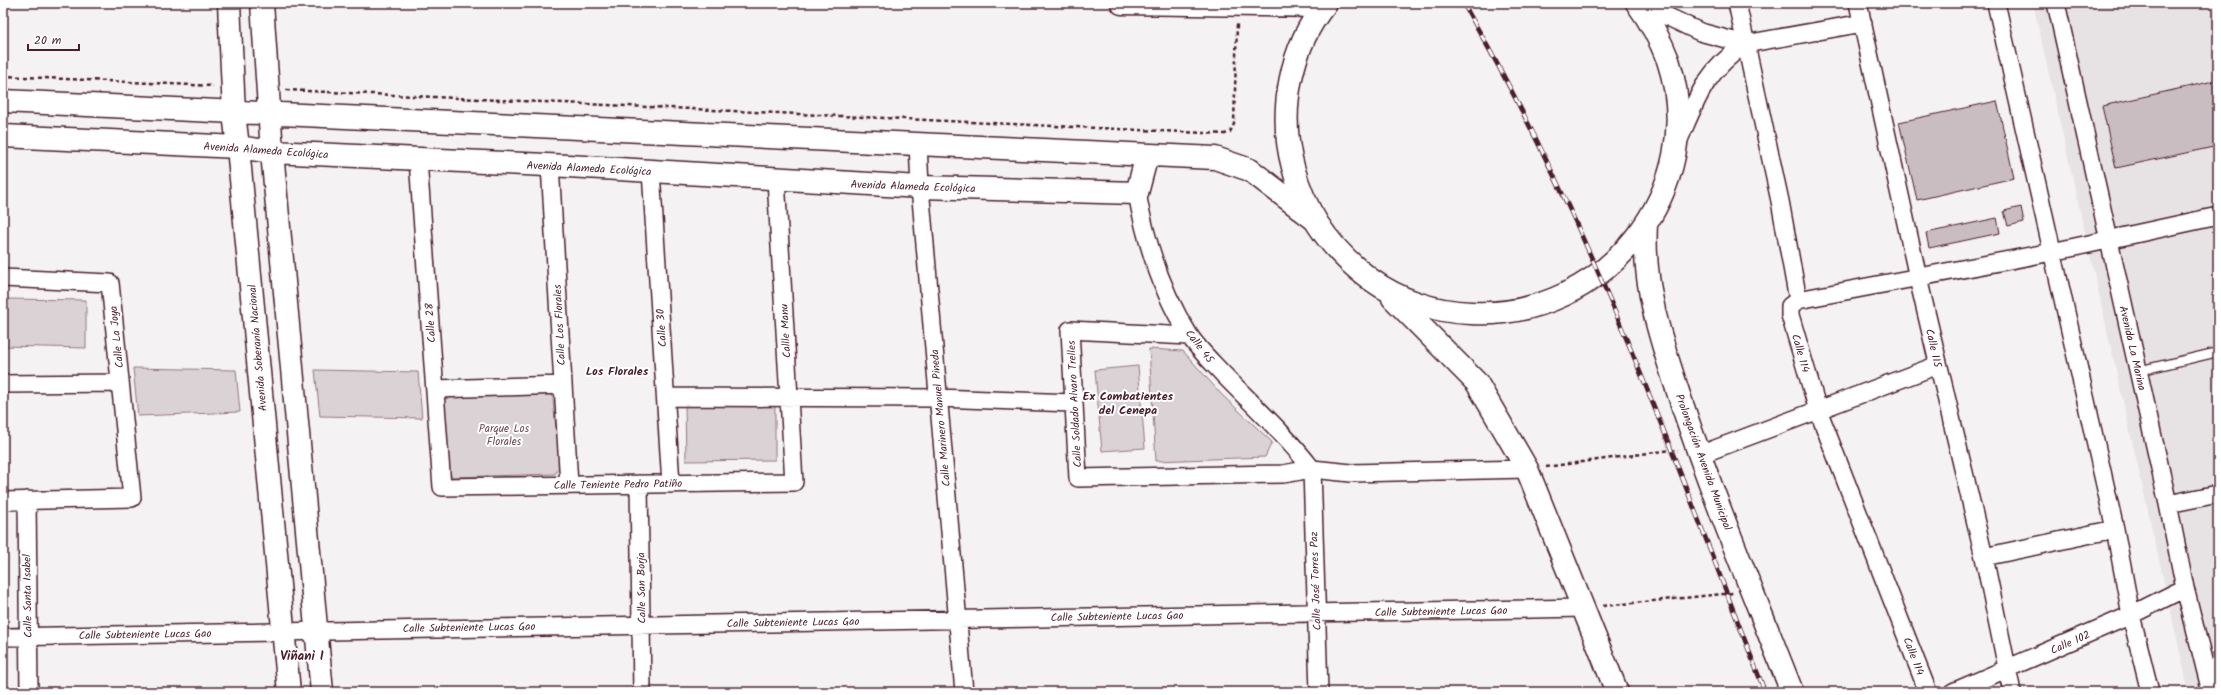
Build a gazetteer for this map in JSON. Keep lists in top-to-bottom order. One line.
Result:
{"streets":{"street":["Avenida Alameda Ecológica","Calle 28","Calle Los Florales","Calle 30","Callle Manu","Calle La Joya","Calle 45","Avenida Soberanía Nacional","Calle 115","Avenida La Marina","Calle 114","Calle Soldado Alvaro Trelles","Calle Marinero Manuel Pineda","Prolongación Avenida Municipal","Calle Teniente Pedro Patiño","Calle José Torres Paz","Calle San Borja","Calle Santa Isabel","Calle Subteniente Lucas Gao","Calle 102"]},"crossings":[["Avenida Alameda Ecológica","Calle 28"],["Avenida Alameda Ecológica","Calle Los Florales"],["Avenida Alameda Ecológica","Calle 30"],["Avenida Alameda Ecológica","Callle Manu"],["Avenida Alameda Ecológica","Calle 45"],["Avenida Alameda Ecológica","Avenida Soberanía Nacional"],["Avenida Alameda Ecológica","Calle Marinero Manuel Pineda"],["Calle 28","Calle Teniente Pedro Patiño"],["Calle Los Florales","Calle Teniente Pedro Patiño"],["Calle 30","Calle Teniente Pedro Patiño"],["Callle Manu","Calle Teniente Pedro Patiño"],["Calle La Joya","Calle Santa Isabel"],["Calle 45","Calle Soldado Alvaro Trelles"],["Calle 45","Calle José Torres Paz"],["Avenida Soberanía Nacional","Calle Subteniente Lucas Gao"],["Calle 115","Calle 102"],["Avenida La Marina","Calle 102"],["Calle Soldado Alvaro Trelles","Calle José Torres Paz"],["Calle Marinero Manuel Pineda","Calle Subteniente Lucas Gao"],["Prolongación Avenida Municipal","Calle Subteniente Lucas Gao"],["Calle Teniente Pedro Patiño","Calle San Borja"],["Calle José Torres Paz","Calle Subteniente Lucas Gao"],["Calle San Borja","Calle Subteniente Lucas Gao"],["Calle Santa Isabel","Calle Subteniente Lucas Gao"]],"districts":["Los Florales","Ex Combatientes del Cenepa","Viñani I"],"parks":["Parque Los Florales"],"scale_bar":"20 m"}
